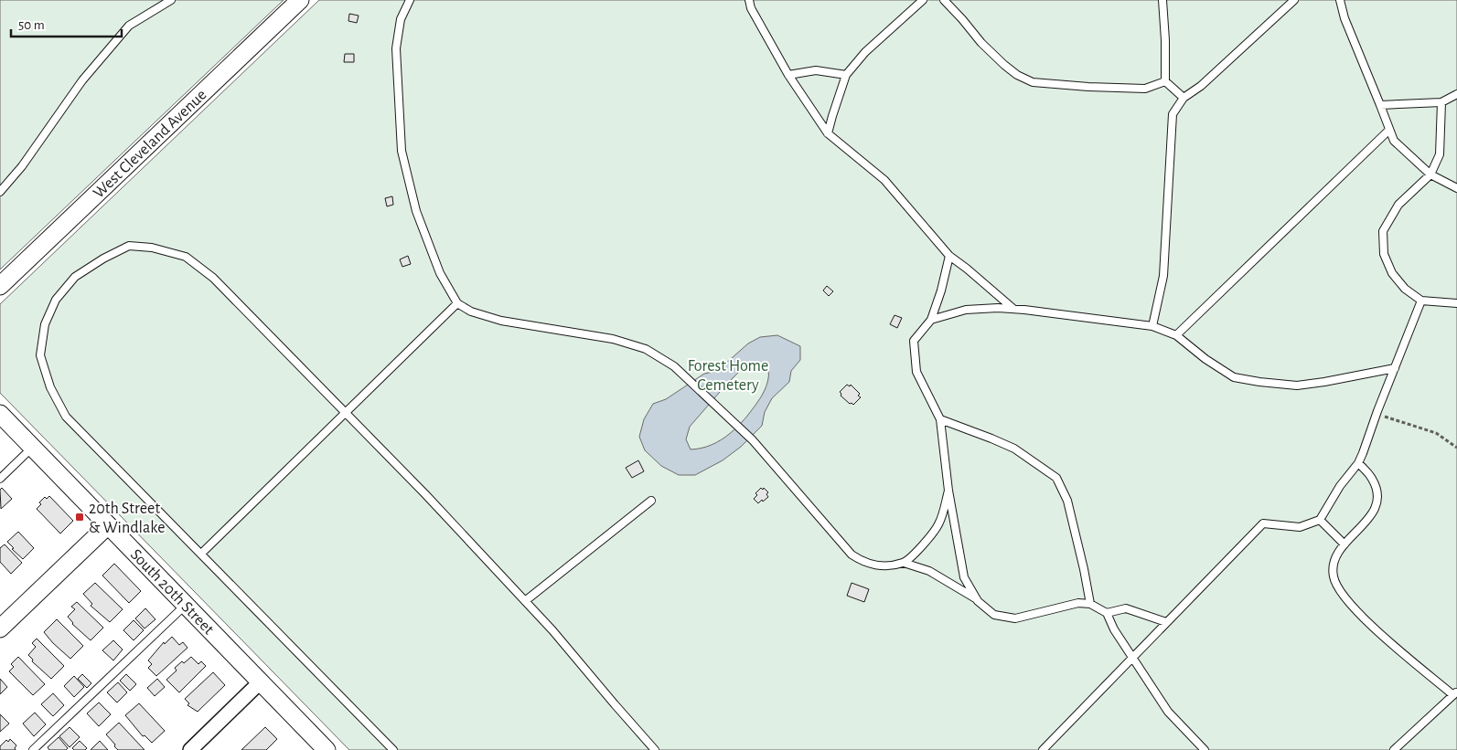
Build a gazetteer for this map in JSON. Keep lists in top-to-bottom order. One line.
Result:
{"streets":{"street":["West Cleveland Avenue","South 20th Street"]},"parks":["Forest Home Cemetery"],"places":{"transit":["20th Street & Windlake"]},"scale_bar":"50 m"}
